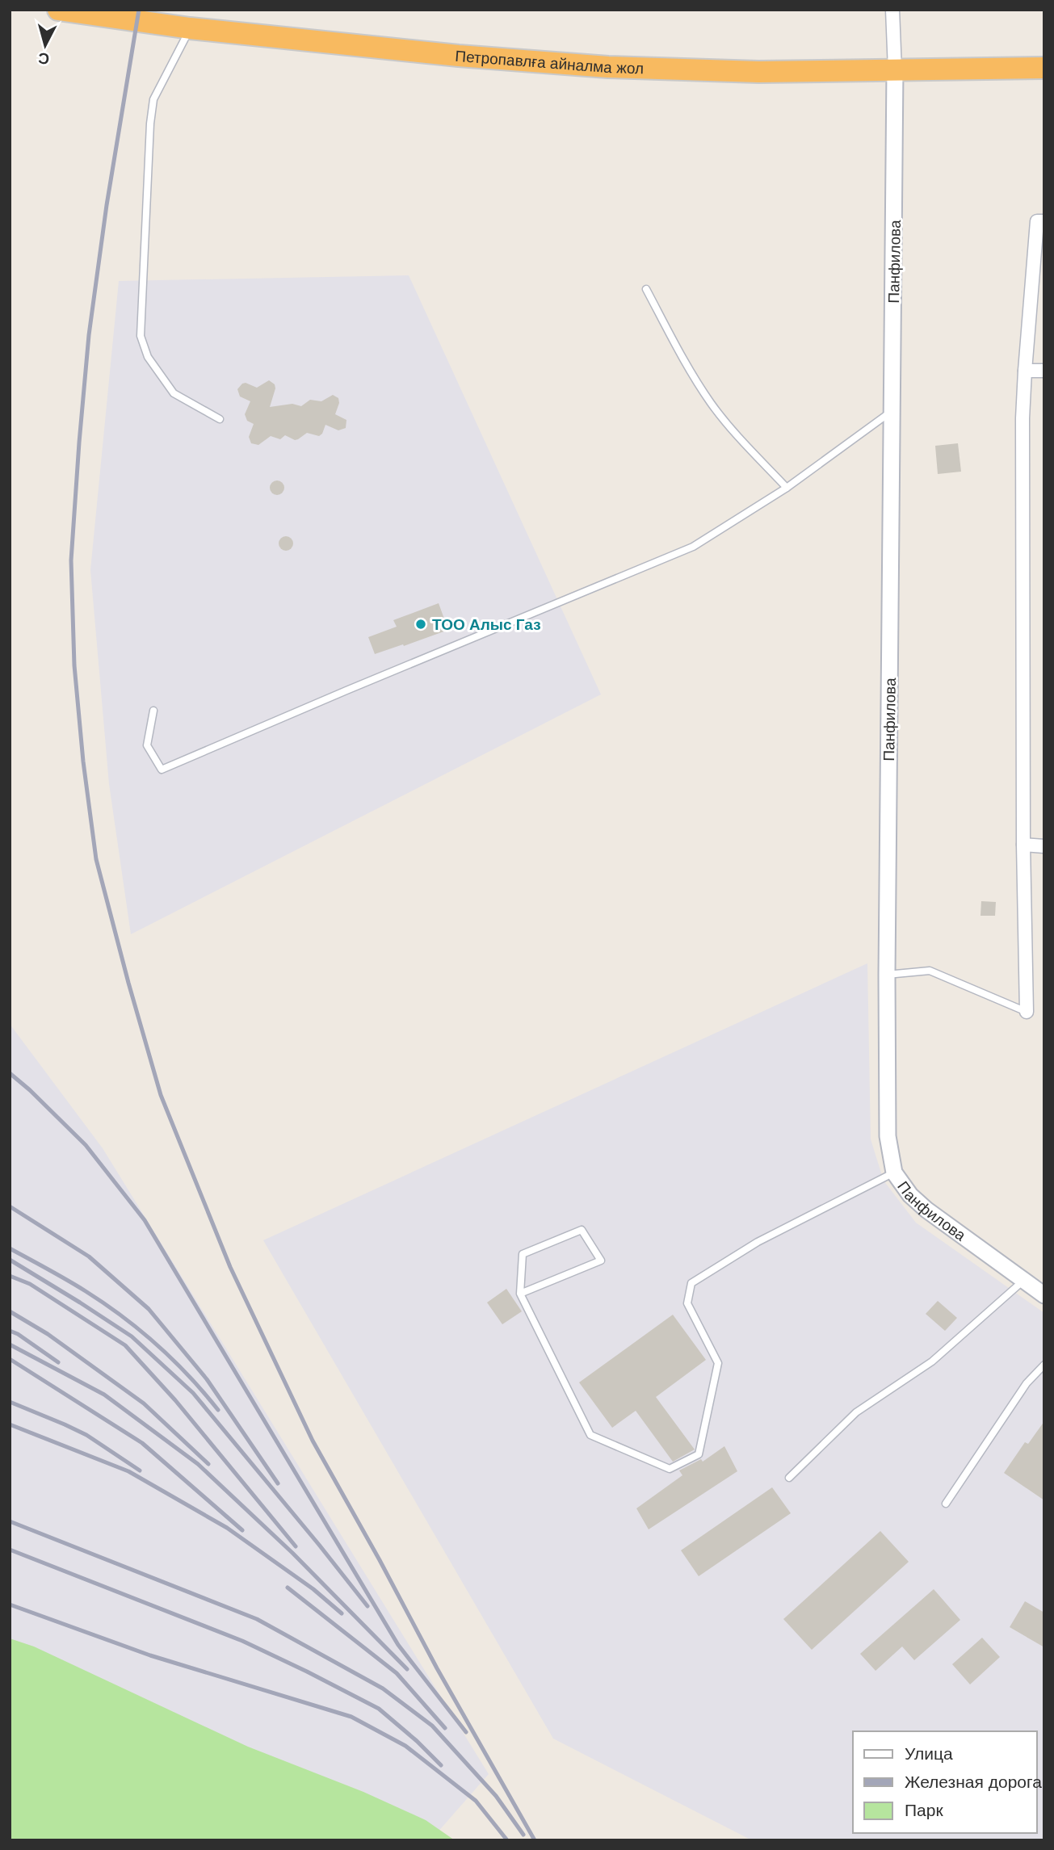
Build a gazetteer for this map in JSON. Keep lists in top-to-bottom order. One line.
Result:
{"streets":{"highway":["Петропавлға айналма жол"],"street":["Панфилова"]},"crossings":[["Петропавлға айналма жол","Панфилова"]],"places":["ТОО Алыс Газ"],"legend":["Улица","Железная дорога","Парк"],"north":"bottom"}
